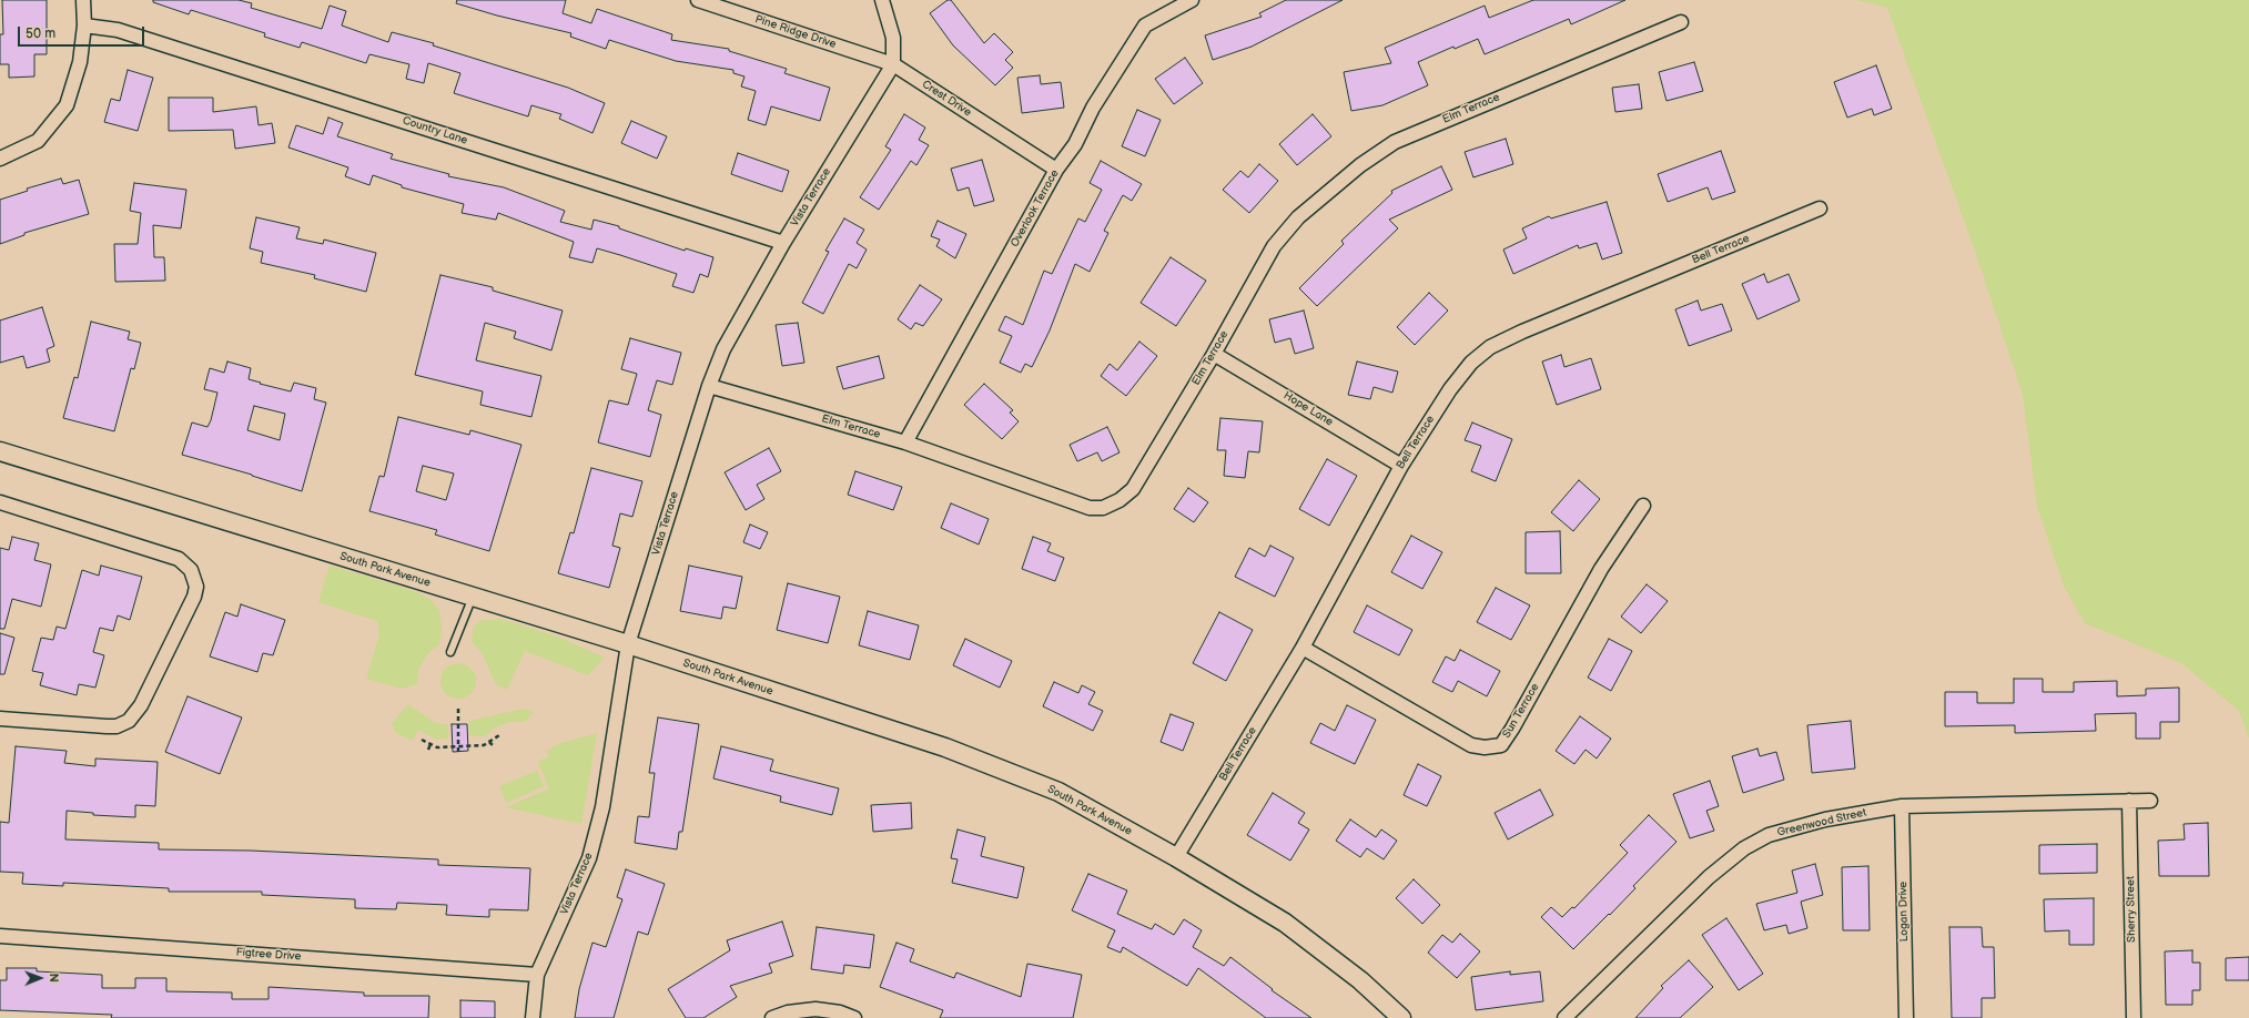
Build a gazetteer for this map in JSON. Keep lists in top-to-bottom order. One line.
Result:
{"streets":{"street":["Pine Ridge Drive","Crest Drive","Elm Terrace","Country Lane","Vista Terrace","Overlook Terrace","Bell Terrace","Hope Lane","South Park Avenue","Sun Terrace","Greenwood Street","Sherry Street","Logan Drive","Figtree Drive"]},"crossings":[["Pine Ridge Drive","Crest Drive"],["Pine Ridge Drive","Vista Terrace"],["Crest Drive","Vista Terrace"],["Crest Drive","Overlook Terrace"],["Elm Terrace","Vista Terrace"],["Elm Terrace","Overlook Terrace"],["Elm Terrace","Hope Lane"],["Country Lane","Vista Terrace"],["Vista Terrace","South Park Avenue"],["Vista Terrace","Figtree Drive"],["Bell Terrace","Hope Lane"],["Bell Terrace","South Park Avenue"],["Bell Terrace","Sun Terrace"],["Greenwood Street","Sherry Street"],["Greenwood Street","Logan Drive"]],"scale_bar":"50 m","north":"right"}
